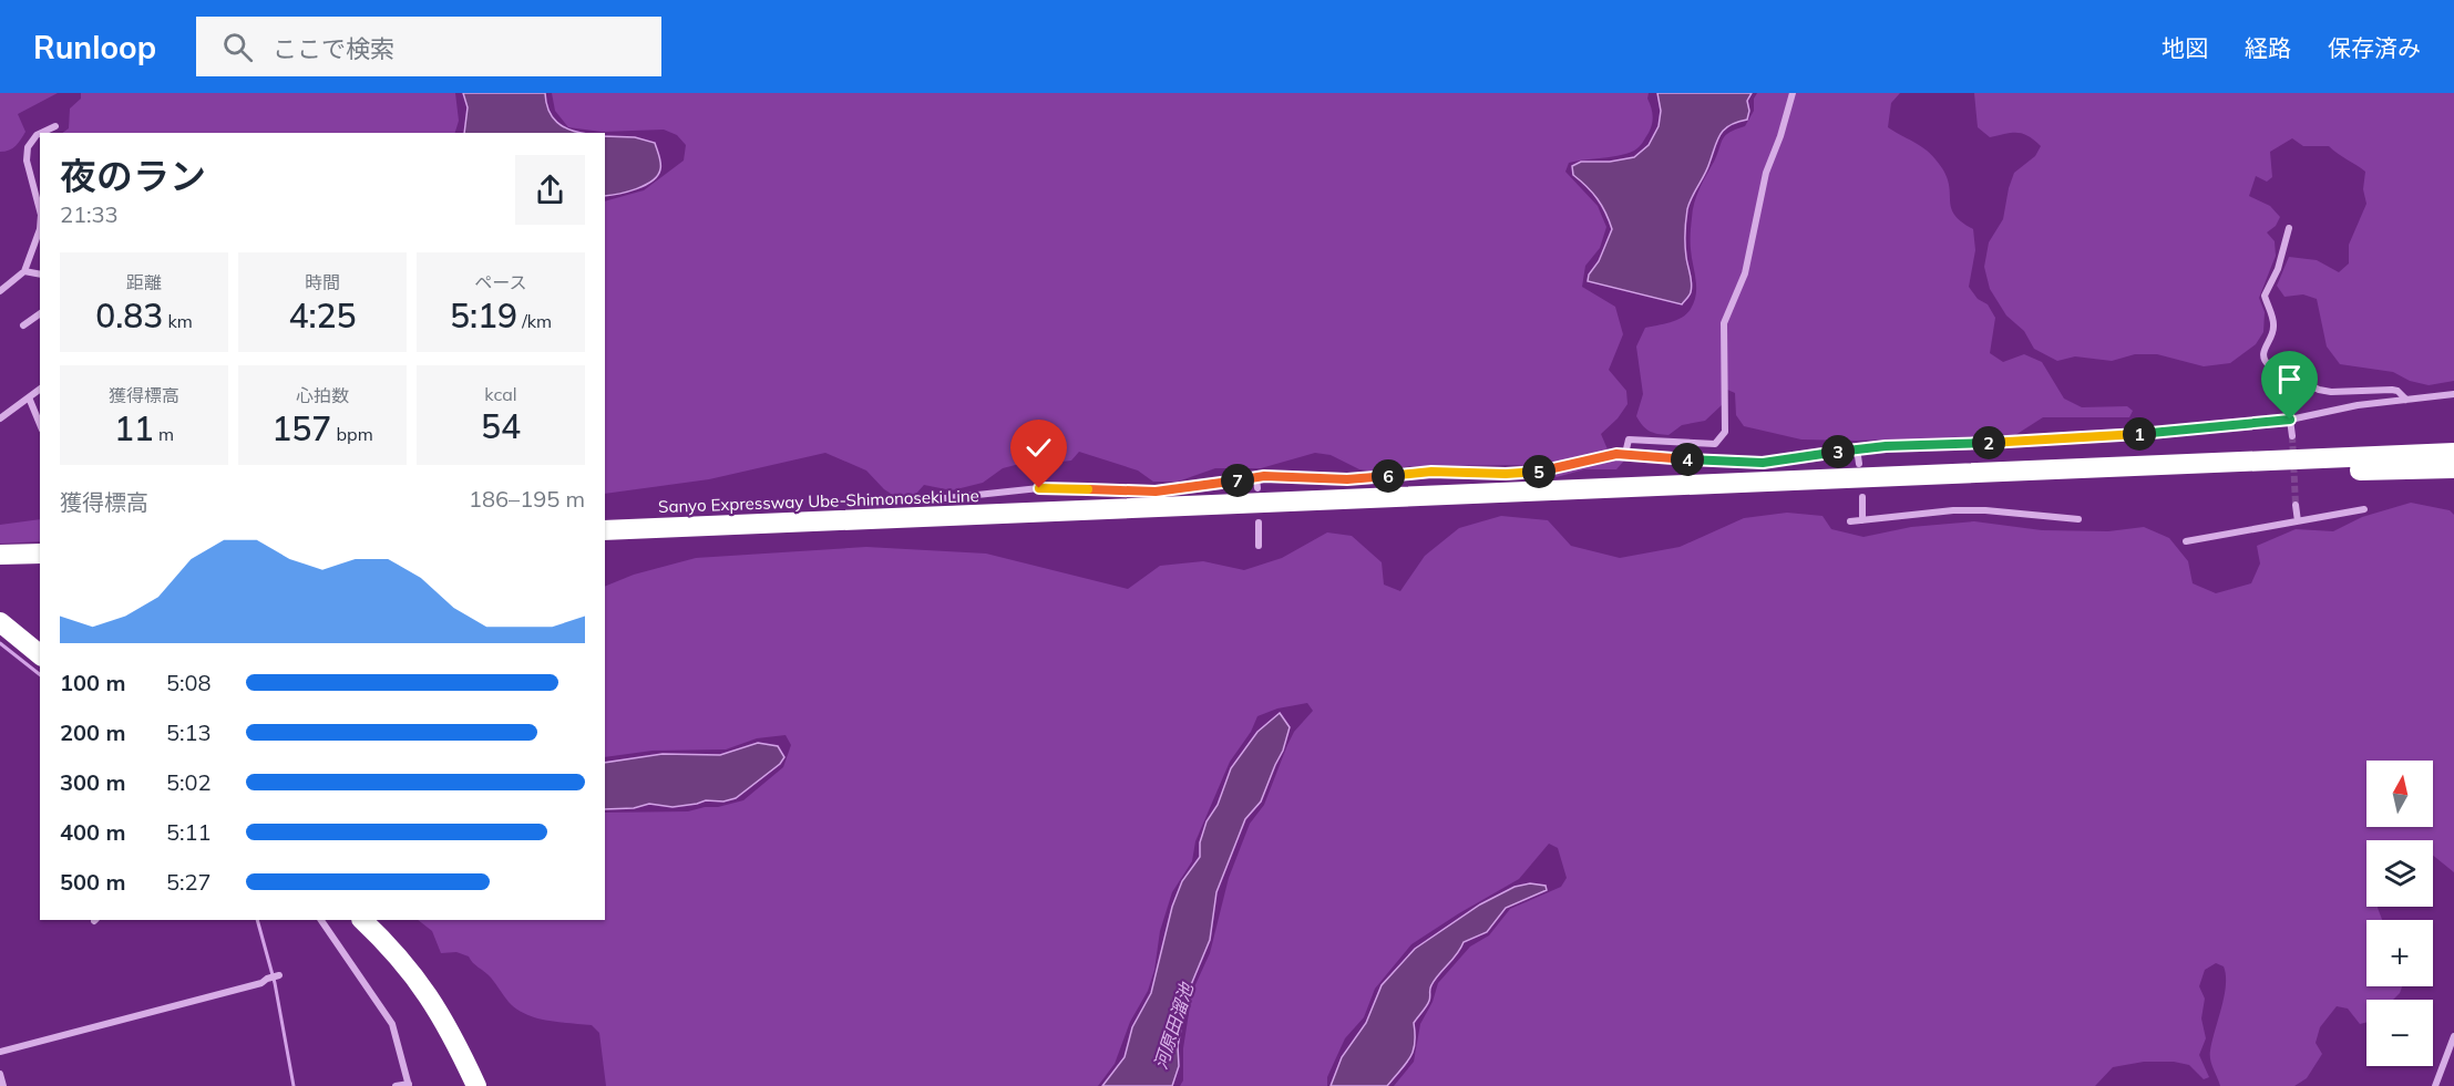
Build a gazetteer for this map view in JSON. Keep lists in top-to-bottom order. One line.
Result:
{"streets":{"highway":["Sanyo Expressway Ube-Shimonoseki Line"]},"water":["河原田溜池"],"north":"top","page":{"header":"Runloop","search":"ここで検索","nav":["地図","経路","保存済み"],"heading":["夜のラン","21:33"],"stats":[["距離","0.83 km"],["時間","4:25"],["ペース","5:19 /km"],["獲得標高","11 m"],["心拍数","157 bpm"],["kcal","54"]],"pins":["1","2","3","4","5","6","7"],"chart":["獲得標高","186–195 m"],"list":[{"name":"100 m","note":"5:08"},{"name":"200 m","note":"5:13"},{"name":"300 m","note":"5:02"},{"name":"400 m","note":"5:11"},{"name":"500 m","note":"5:27"}],"map_buttons":["+","−"]}}
